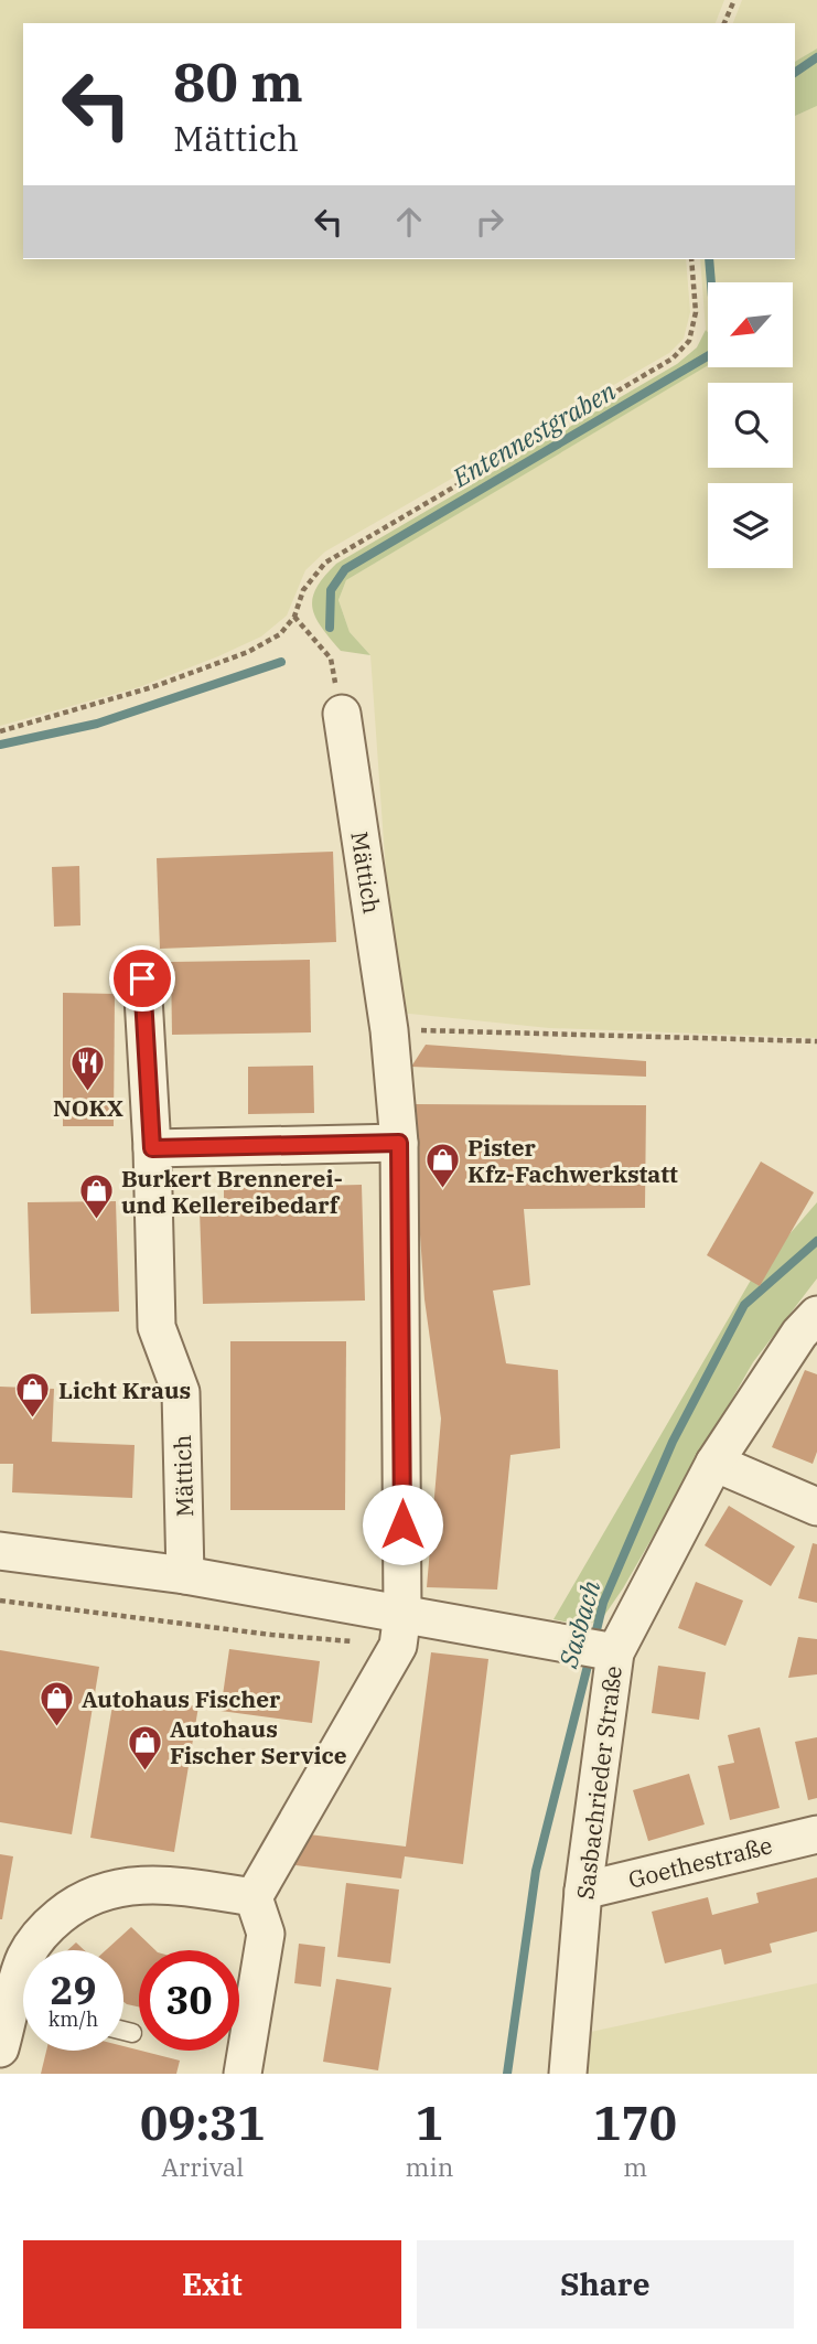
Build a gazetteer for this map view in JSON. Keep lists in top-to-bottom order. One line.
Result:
{"streets":{"street":["Mättich","Sasbachrieder Straße","Goethestraße"]},"crossings":[["Sasbachrieder Straße","Goethestraße"]],"water":["Entennestgraben","Sasbach"],"places":{"restaurant":["NOKX"],"shop":["Pister Kfz-Fachwerkstatt","Burkert Brennerei- und Kellereibedarf","Licht Kraus","Autohaus Fischer","Autohaus Fischer Service"]},"north":"bottom left","page":{"turn":["80 m","Mättich"],"speed":"29 km/h","limit":"30","eta":["09:31","Arrival","1","min","170","m"],"buttons":["Exit","Share"]}}
